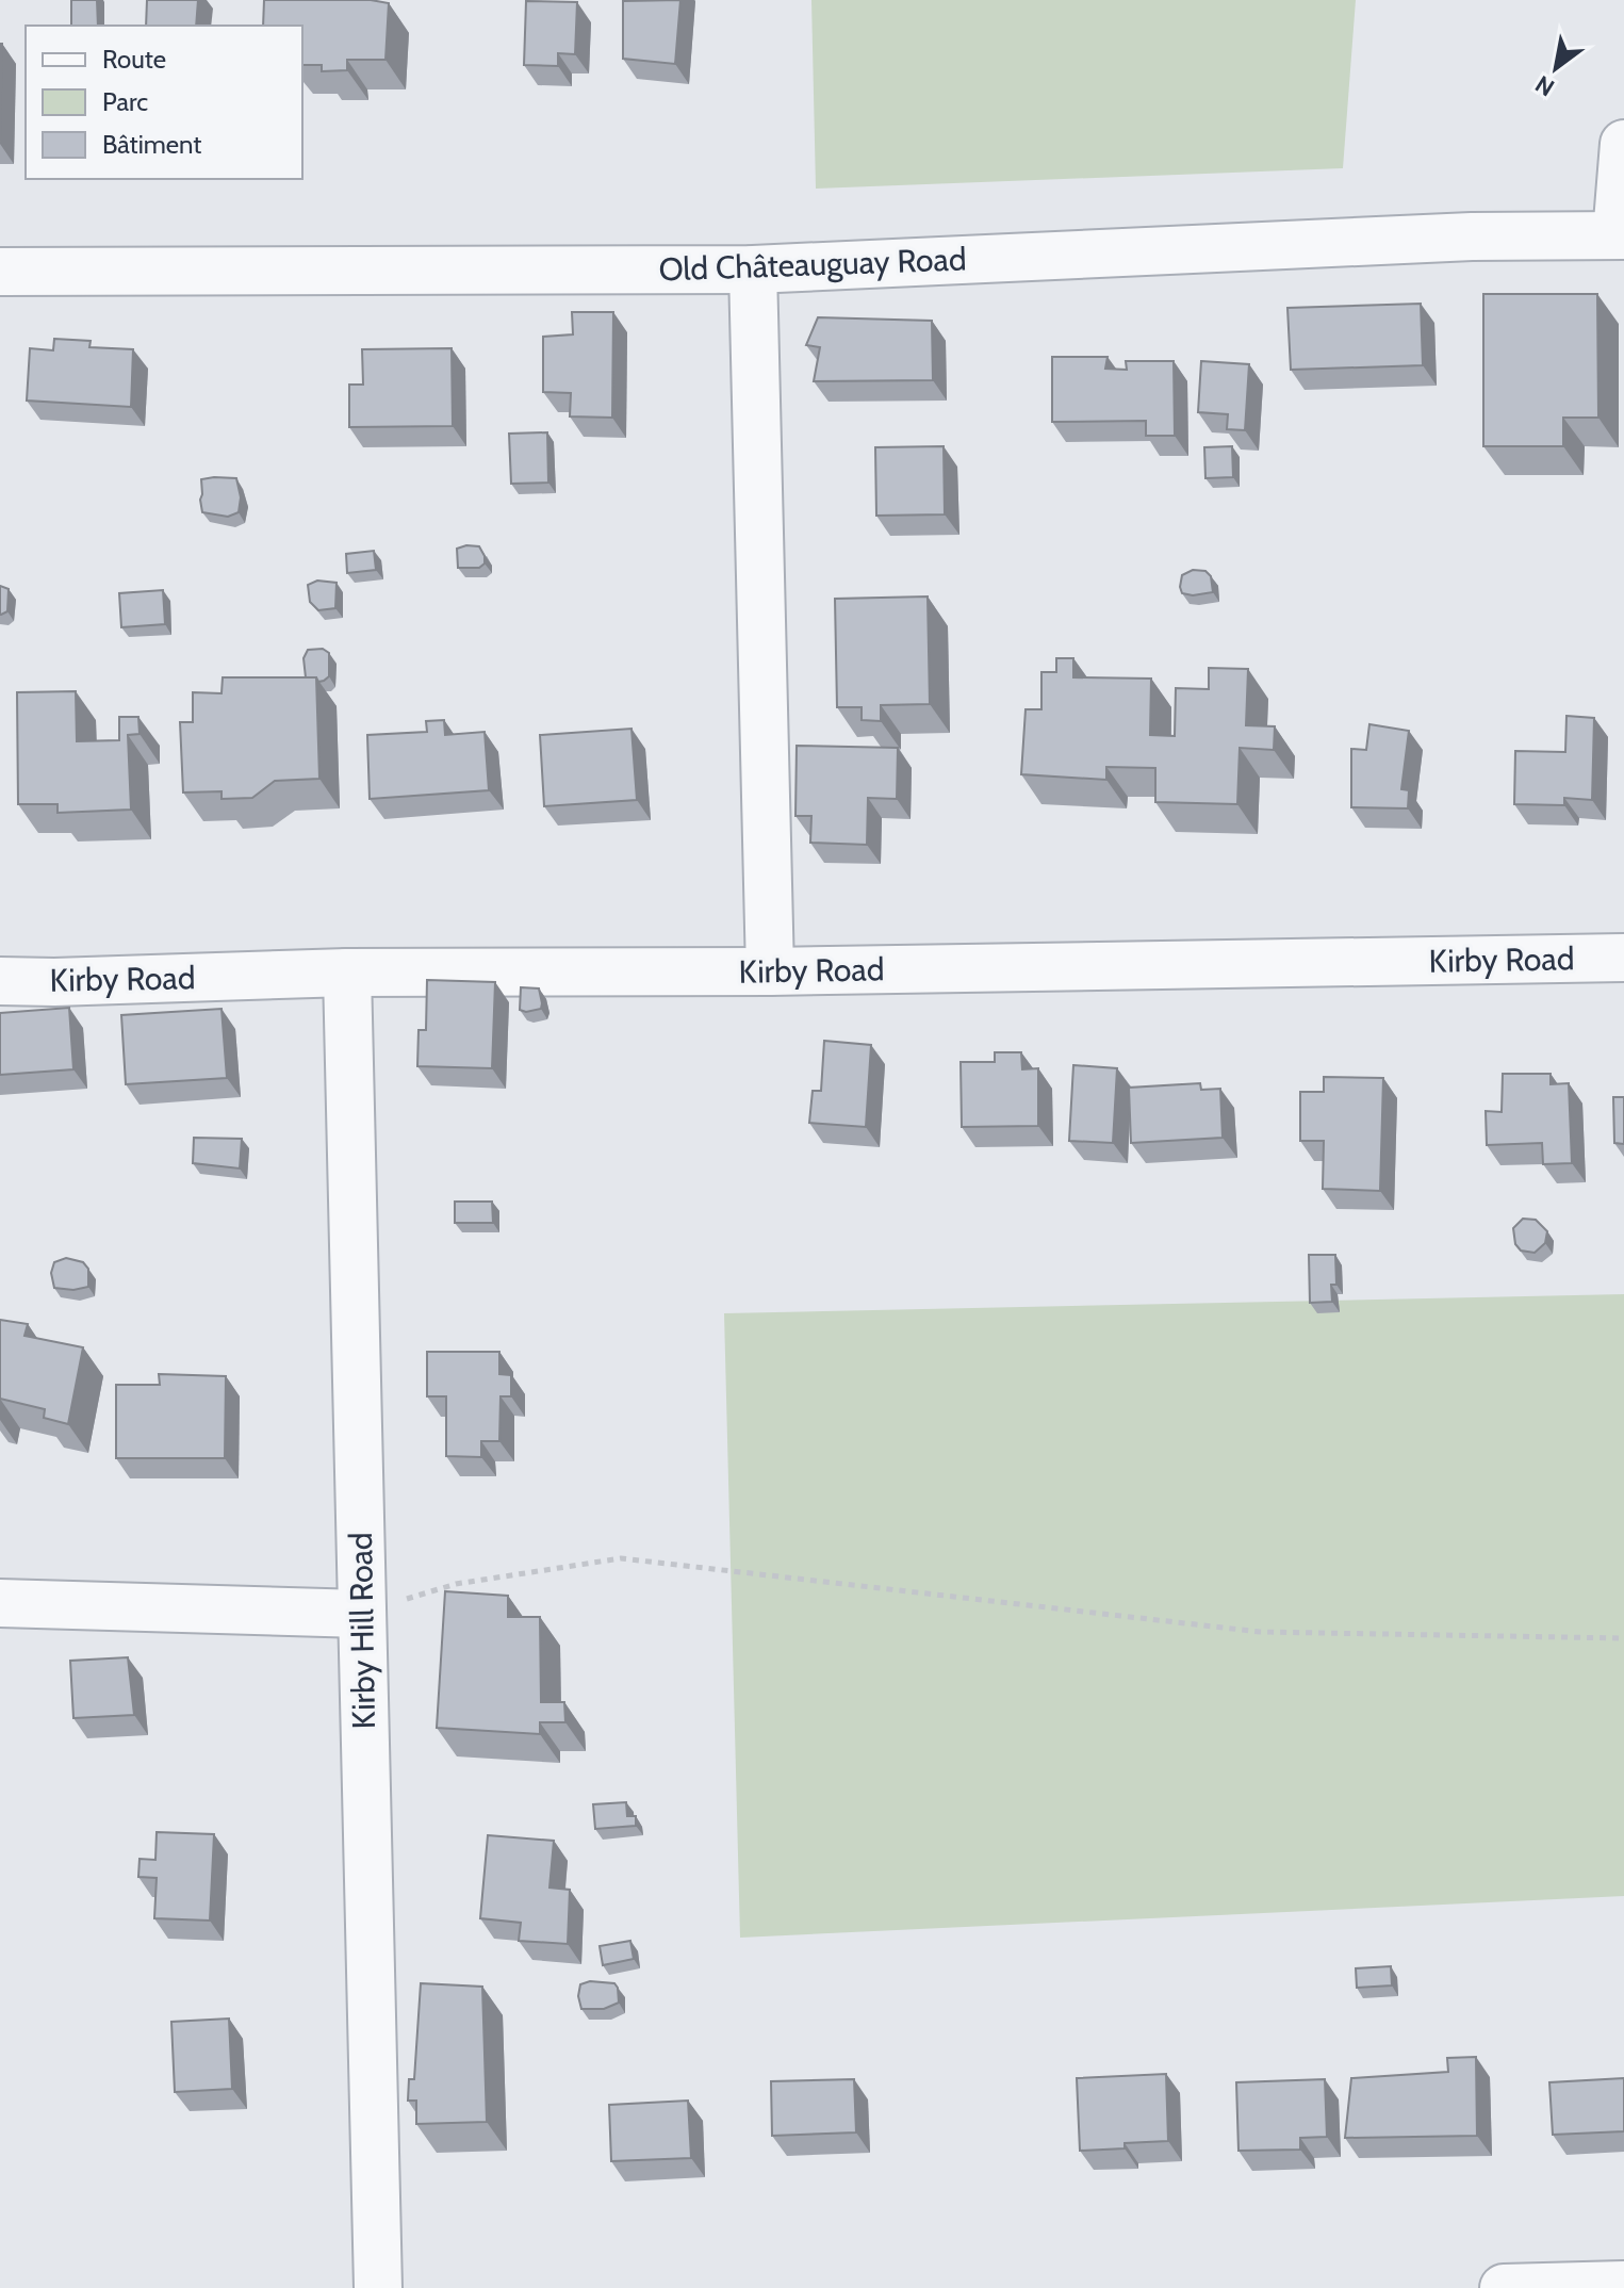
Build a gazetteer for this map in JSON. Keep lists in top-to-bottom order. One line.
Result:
{"streets":{"street":["Old Châteauguay Road","Kirby Road","Kirby Hill Road"]},"crossings":[["Kirby Road","Kirby Hill Road"]],"legend":["Route","Parc","Bâtiment"],"north":"bottom left"}
